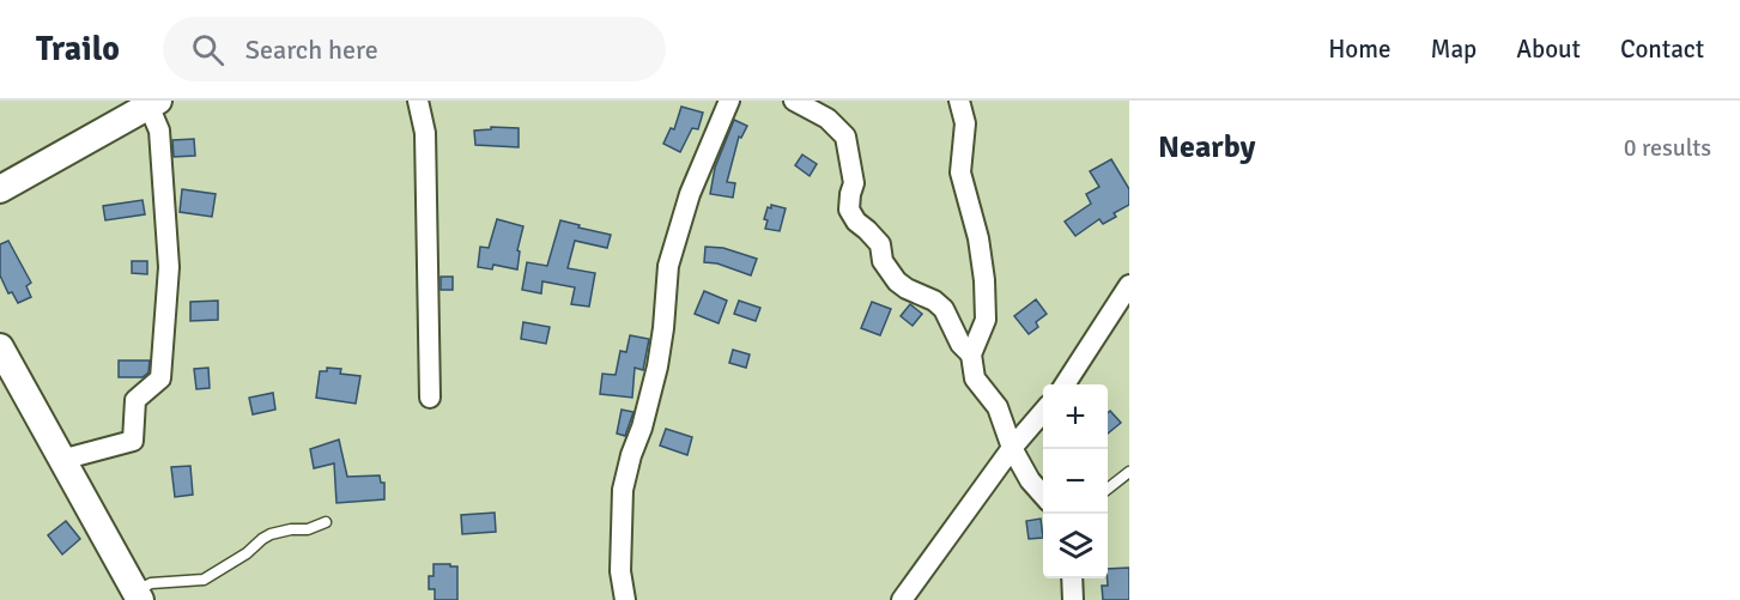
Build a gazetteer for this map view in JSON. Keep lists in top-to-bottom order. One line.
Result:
{"page":{"header":"Trailo","search":"Search here","nav":["Home","Map","About","Contact"],"heading":["Nearby","0 results"],"map_buttons":["+","−"]}}
